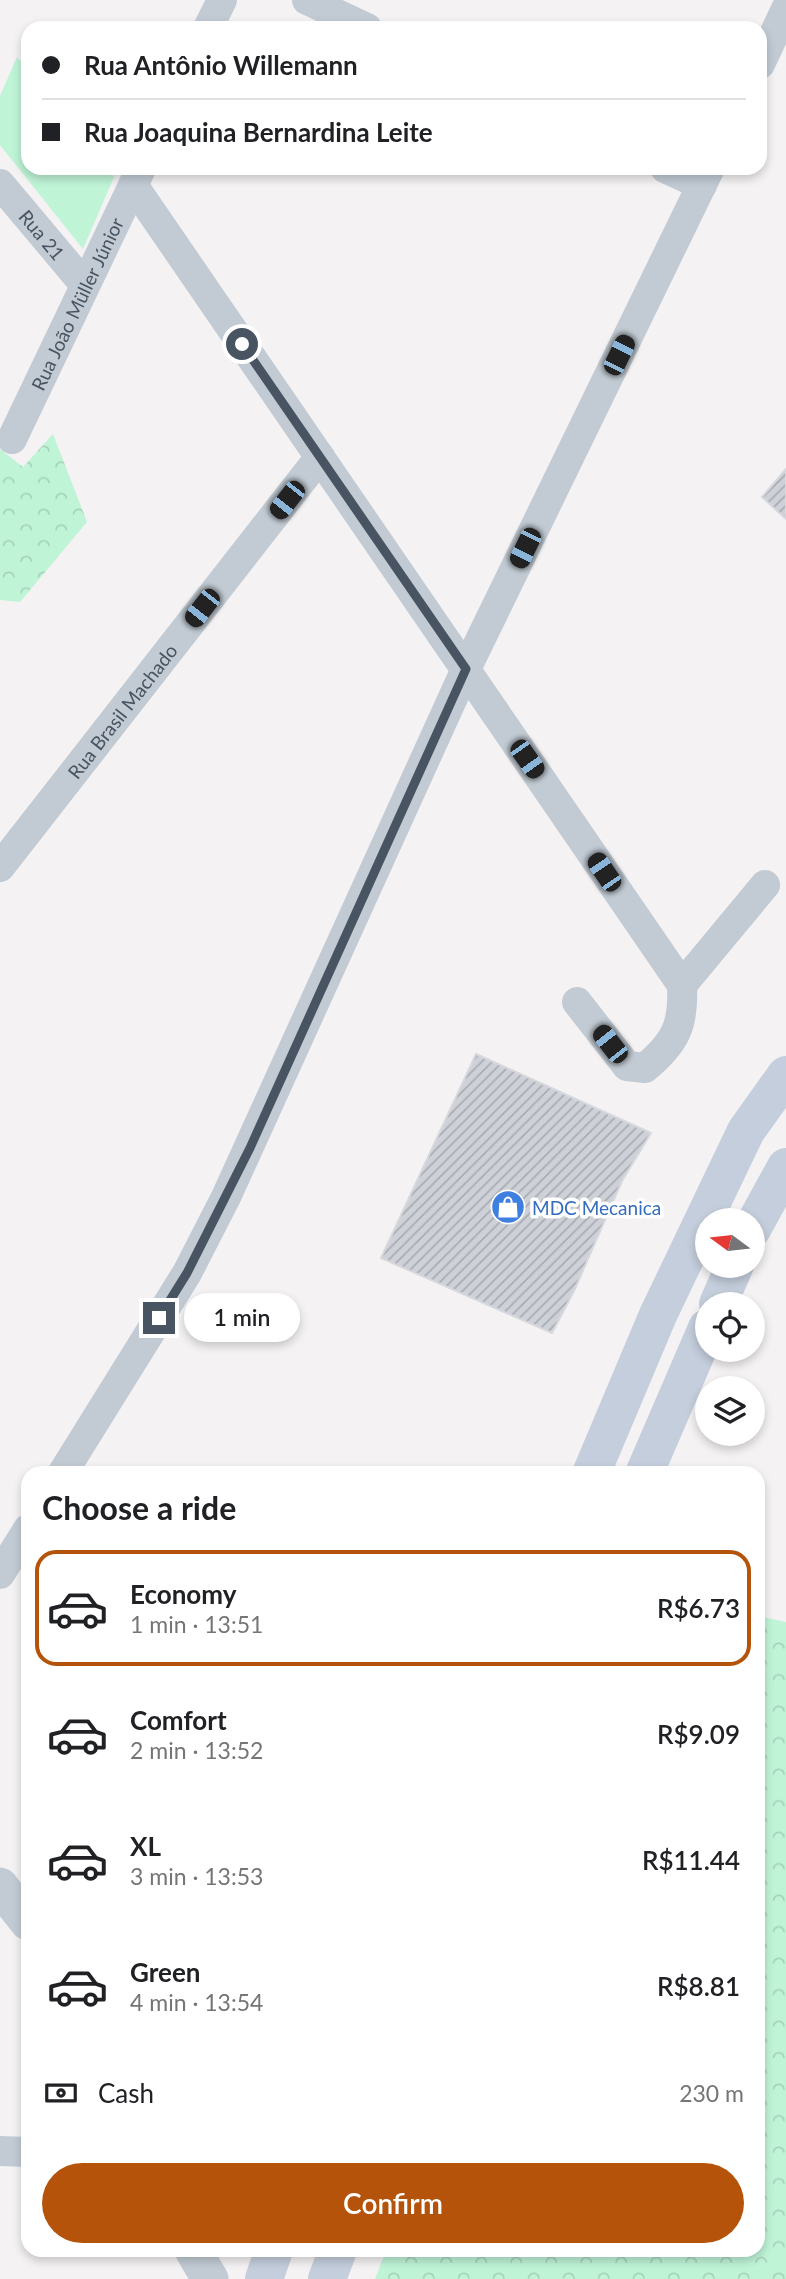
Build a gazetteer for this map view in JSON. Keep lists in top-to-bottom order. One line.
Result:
{"streets":{"street":["Rua 21","Rua João Müller Júnior","Rua Brasil Machado"]},"crossings":[["Rua 21","Rua João Müller Júnior"]],"places":{"shop":["MDC Mecanica"]},"north":"left","page":{"banner":["Rua Antônio Willemann","Rua Joaquina Bernardina Leite"],"bubble":"1 min","heading":"Choose a ride","list":[{"name":"Economy","note":"1 min · 13:51","value":"R$6.73"},{"name":"Comfort","note":"2 min · 13:52","value":"R$9.09"},{"name":"XL","note":"3 min · 13:53","value":"R$11.44"},{"name":"Green","note":"4 min · 13:54","value":"R$8.81"}],"pay":["Cash","230 m"],"buttons":"Confirm"}}
